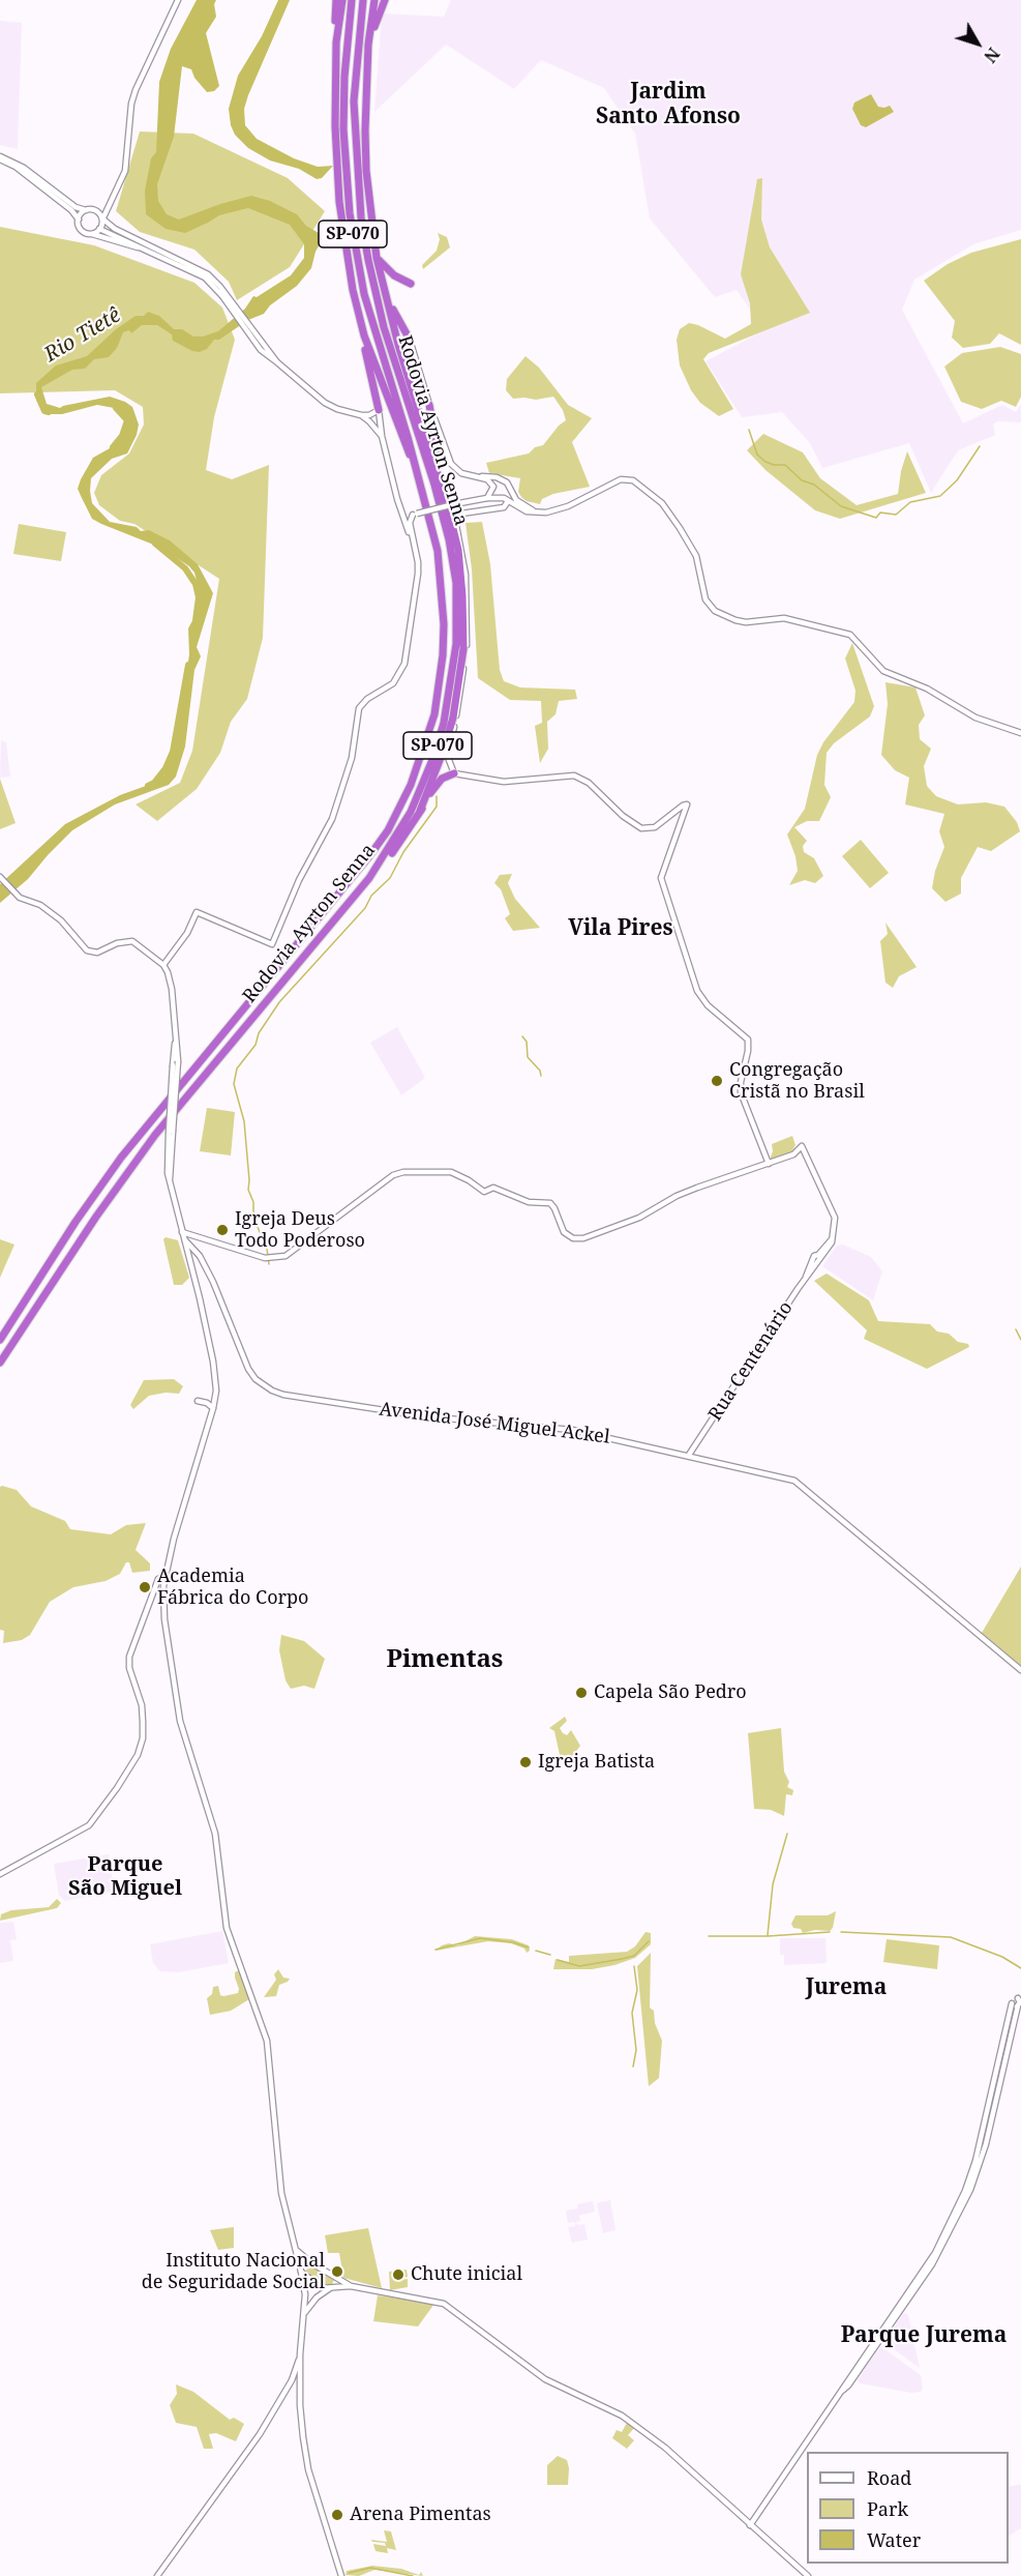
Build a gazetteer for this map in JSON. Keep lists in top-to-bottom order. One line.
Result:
{"streets":{"highway":["SP-070","Rodovia Ayrton Senna"],"street":["Rua Centenário","Avenida José Miguel Ackel"]},"crossings":[["Rua Centenário","Avenida José Miguel Ackel"]],"districts":["Jardim Santo Afonso","Vila Pires","Pimentas","Parque São Miguel","Jurema","Parque Jurema"],"water":["Rio Tietê"],"places":["Congregação Cristã no Brasil","Igreja Deus Todo Poderoso","Academia Fábrica do Corpo","Capela São Pedro","Igreja Batista","Instituto Nacional de Seguridade Social","Chute inicial","Arena Pimentas"],"legend":["Road","Park","Water"],"north":"bottom right"}
